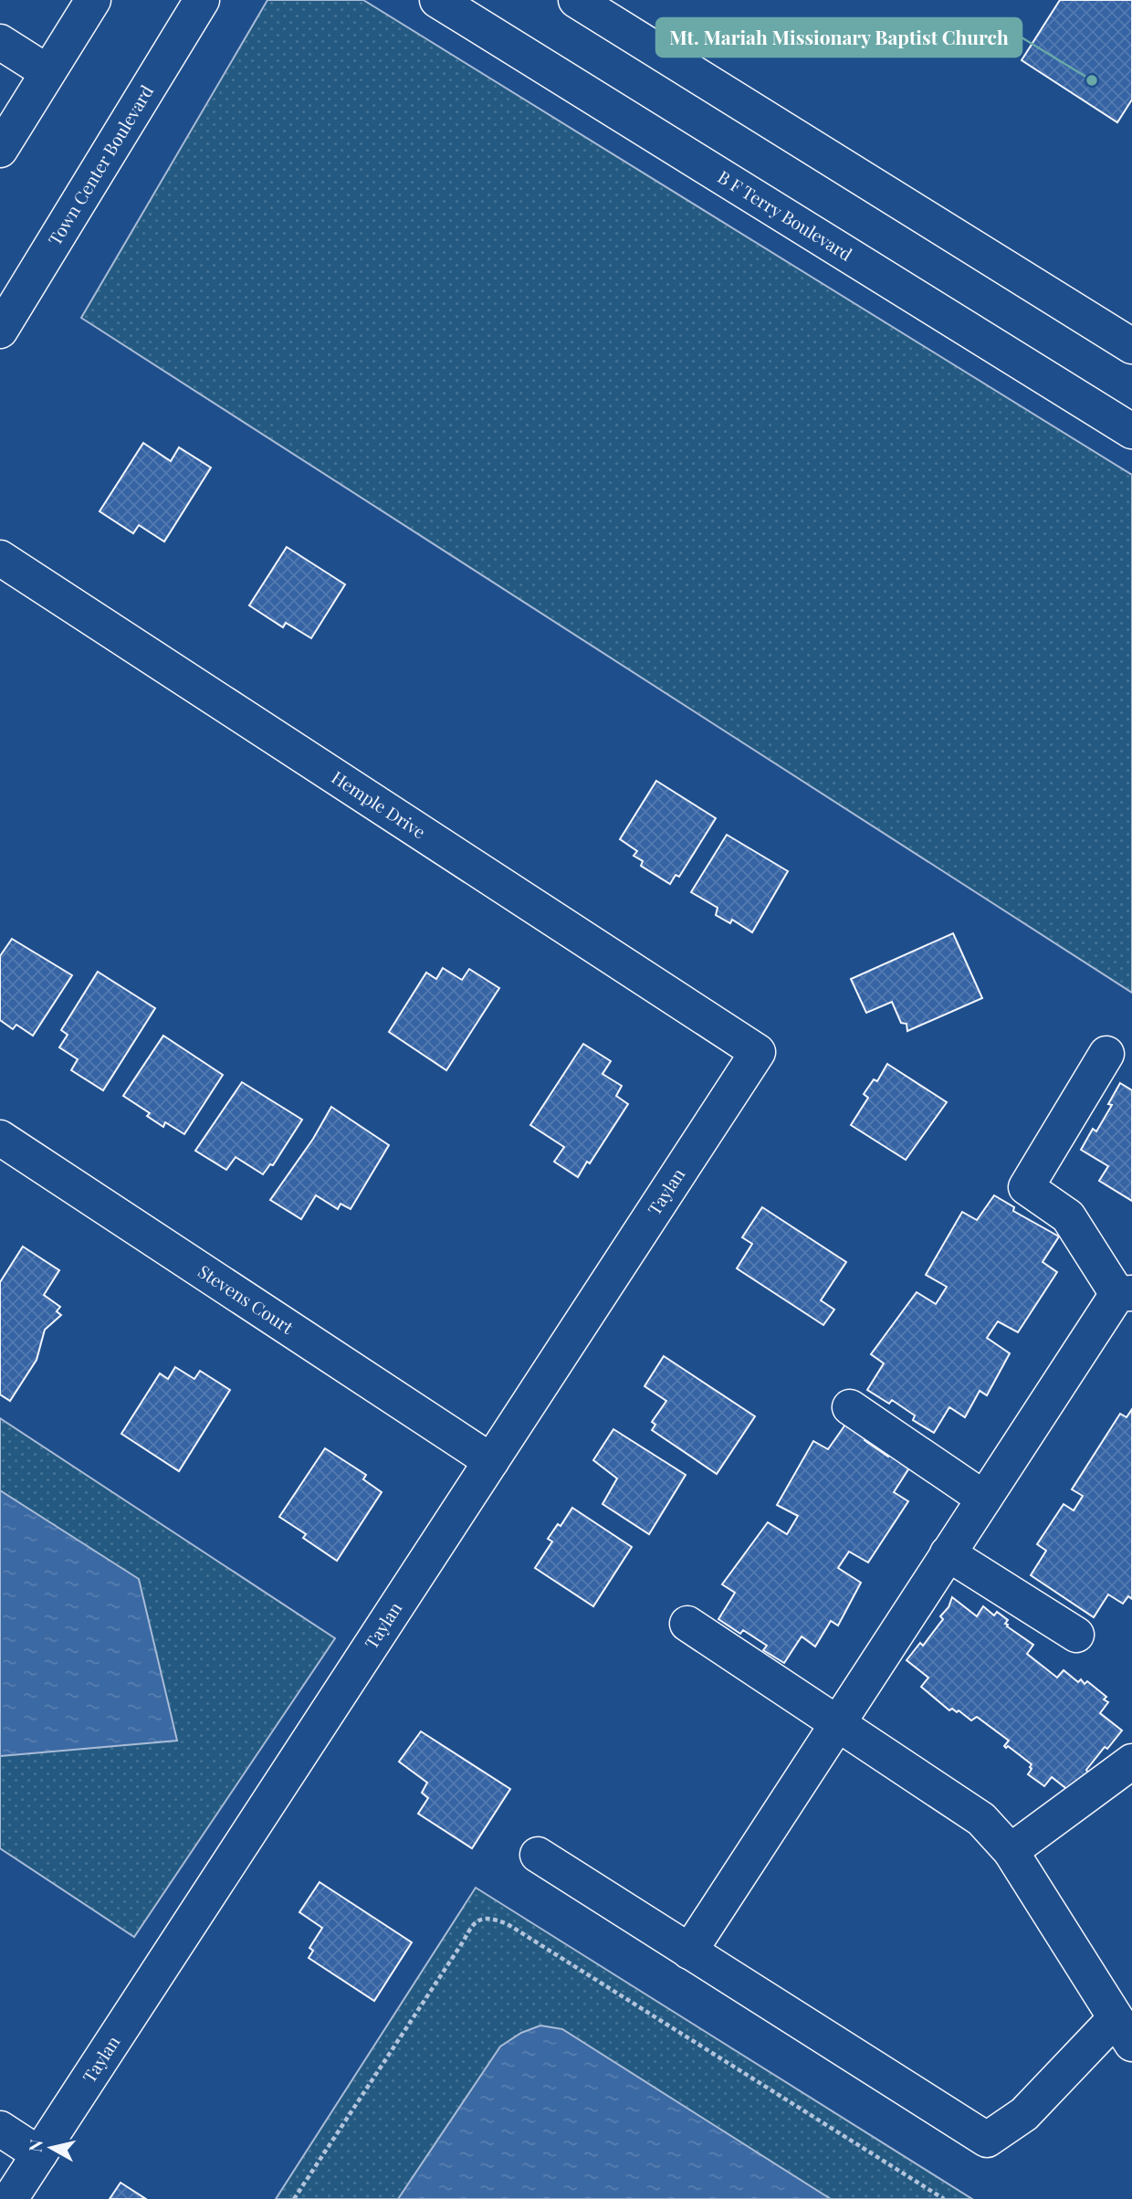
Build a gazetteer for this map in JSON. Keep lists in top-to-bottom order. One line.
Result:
{"streets":{"street":["Town Center Boulevard","B F Terry Boulevard","Hemple Drive","Taylan","Stevens Court"]},"crossings":[["Hemple Drive","Taylan"],["Taylan","Stevens Court"]],"places":["Mt. Mariah Missionary Baptist Church"],"north":"left"}
